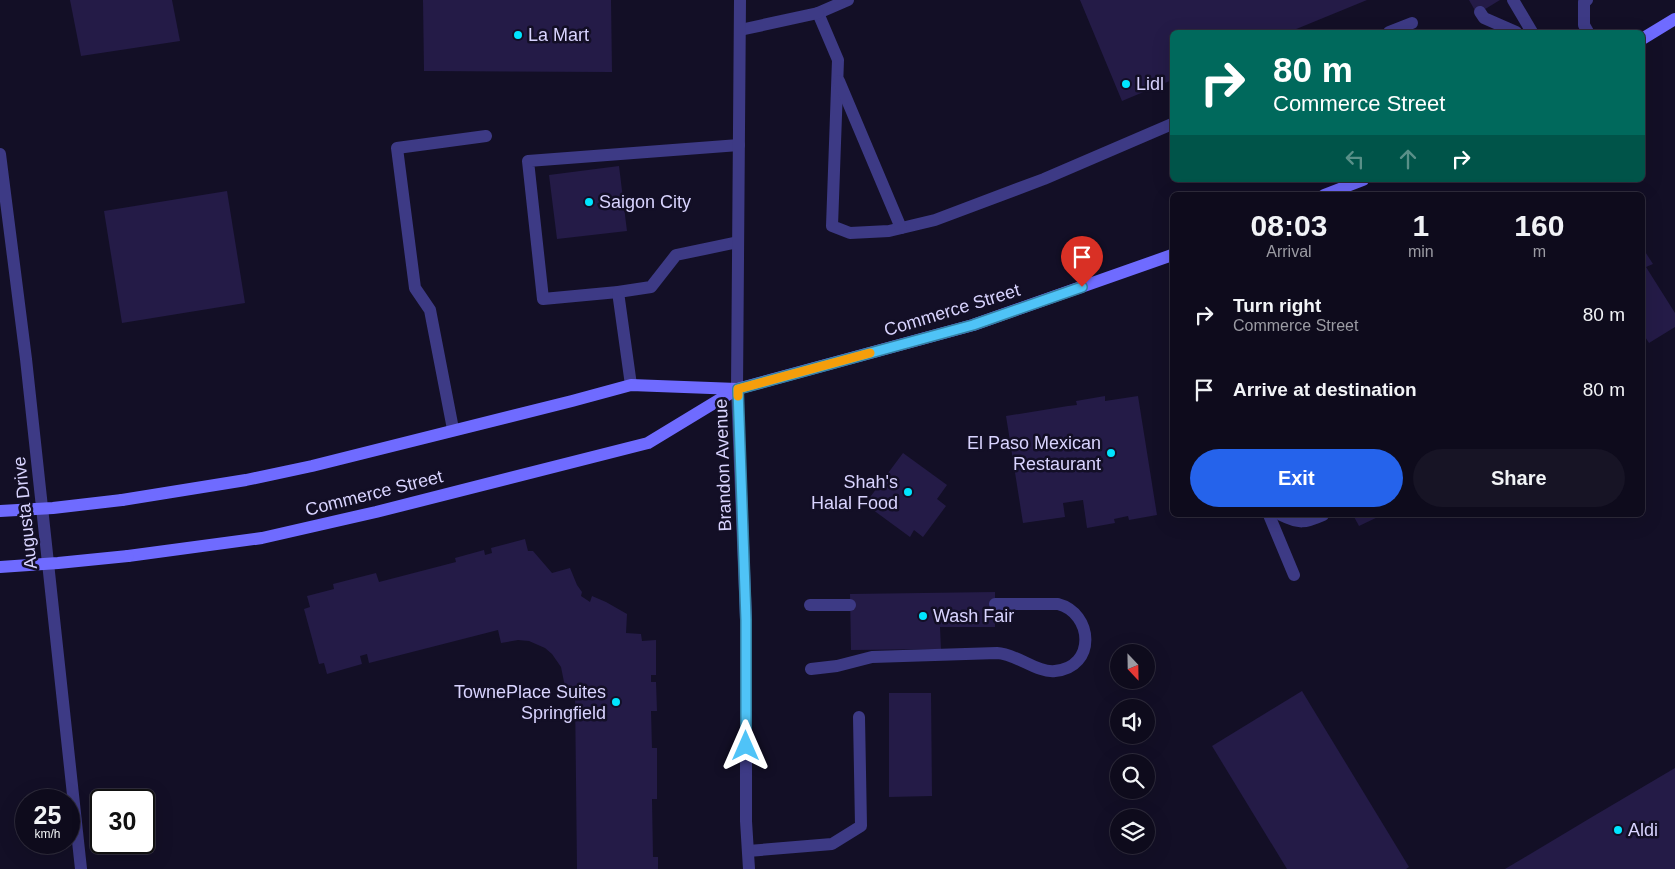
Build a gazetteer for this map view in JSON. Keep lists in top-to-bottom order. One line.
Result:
{"streets":{"main road":["Commerce Street"],"street":["Brandon Avenue","Augusta Drive"]},"crossings":[["Commerce Street","Brandon Avenue"]],"places":["La Mart","Lidl","Saigon City","El Paso Mexican Restaurant","Shah's Halal Food","Wash Fair","TownePlace Suites Springfield","Aldi"],"north":"bottom","page":{"turn":["80 m","Commerce Street"],"eta":["08:03","Arrival","1","min","160","m"],"list":[{"name":"Turn right","note":"Commerce Street","value":"80 m"},{"name":"Arrive at destination","value":"80 m"}],"buttons":["Exit","Share"],"speed":"25 km/h","limit":"30"}}
